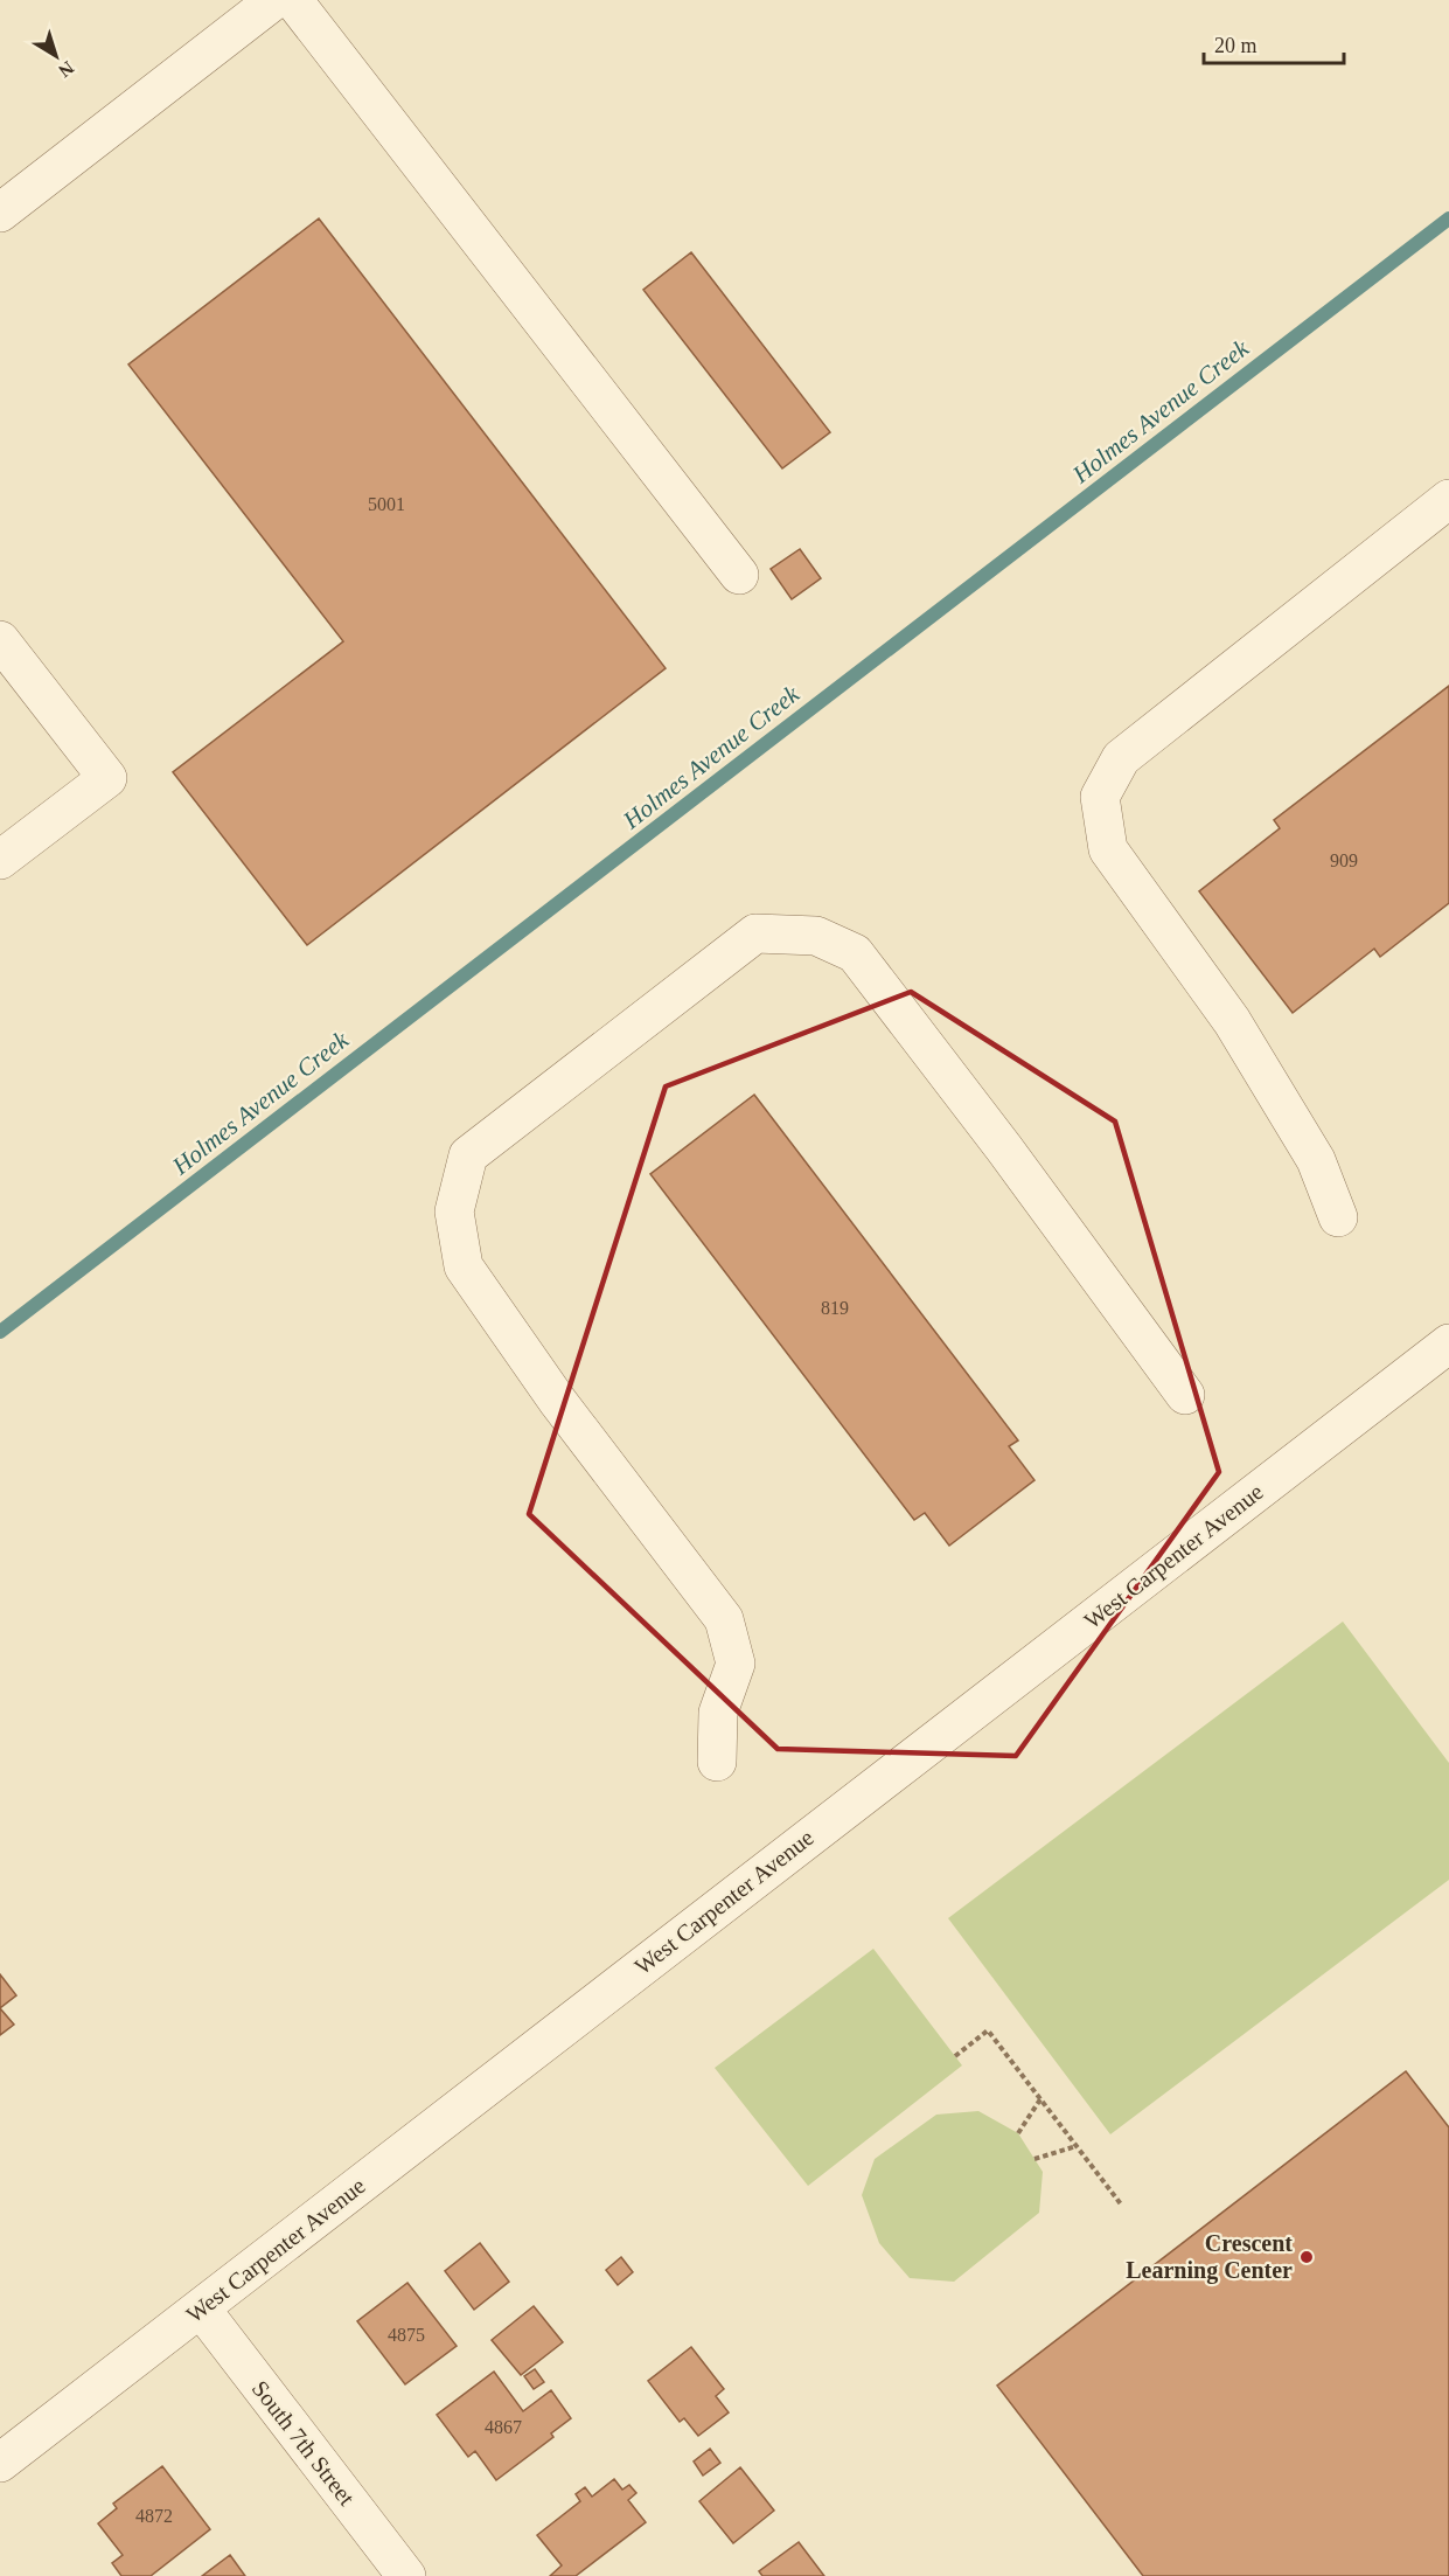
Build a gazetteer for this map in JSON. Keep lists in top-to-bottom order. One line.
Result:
{"streets":{"street":["West Carpenter Avenue","South 7th Street"]},"crossings":[["West Carpenter Avenue","South 7th Street"]],"water":["Holmes Avenue Creek"],"places":["Crescent Learning Center"],"house_numbers":["5001","909","819","4875","4867","4872"],"scale_bar":"20 m","north":"bottom right"}
